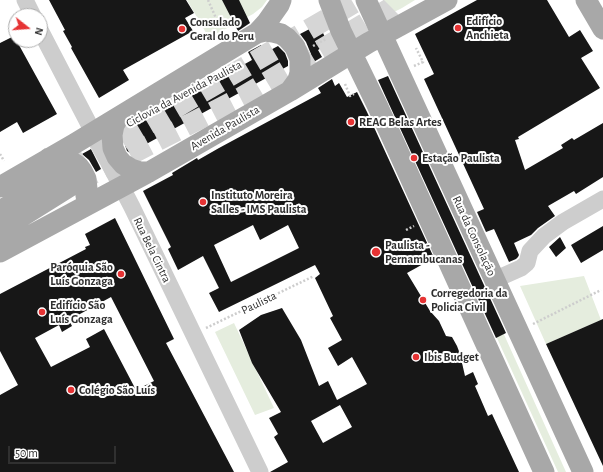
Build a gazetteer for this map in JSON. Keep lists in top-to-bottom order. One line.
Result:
{"streets":{"main road":["Avenida Paulista","Rua da Consolação"],"street":["Rua Bela Cintra"],"path":["Paulista"]},"crossings":[["Avenida Paulista","Rua da Consolação"],["Avenida Paulista","Rua Bela Cintra"]],"places":["Edifício Anchieta","Consulado Geral do Peru","REAG Belas Artes","Estação Paulista","Instituto Moreira Salles - IMS Paulista","Paulista - Pernambucanas","Paróquia São Luís Gonzaga","Corregedoria da Policia Civil","Edifício São Luís Gonzaga","Ibis Budget","Colégio São Luís"],"scale_bar":"50 m","north":"right"}
